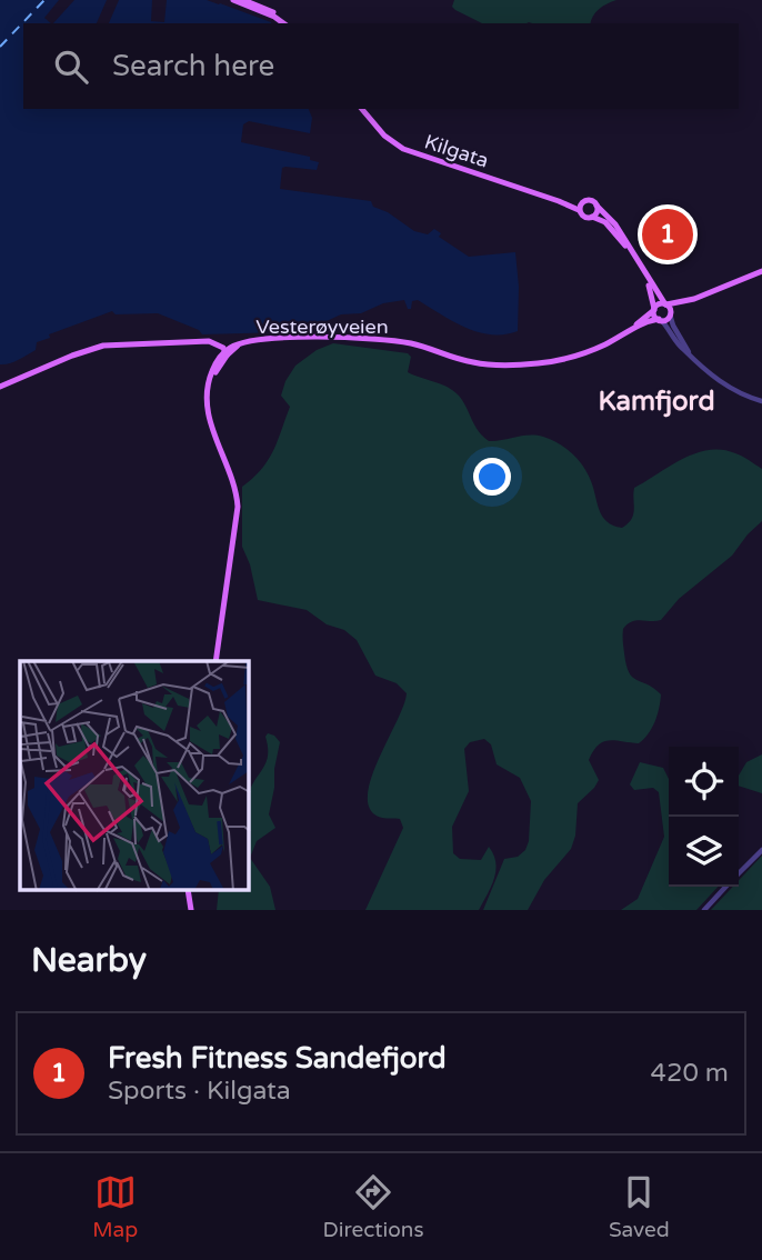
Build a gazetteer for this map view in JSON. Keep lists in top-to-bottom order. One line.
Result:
{"streets":{"main road":["Kilgata","Vesterøyveien"]},"districts":["Kamfjord"],"page":{"search":"Search here","pins":"1","heading":"Nearby","list":[{"mark":"1","name":"Fresh Fitness Sandefjord","note":"Sports · Kilgata","value":"420 m"}],"nav":["Map","Directions","Saved"]}}
